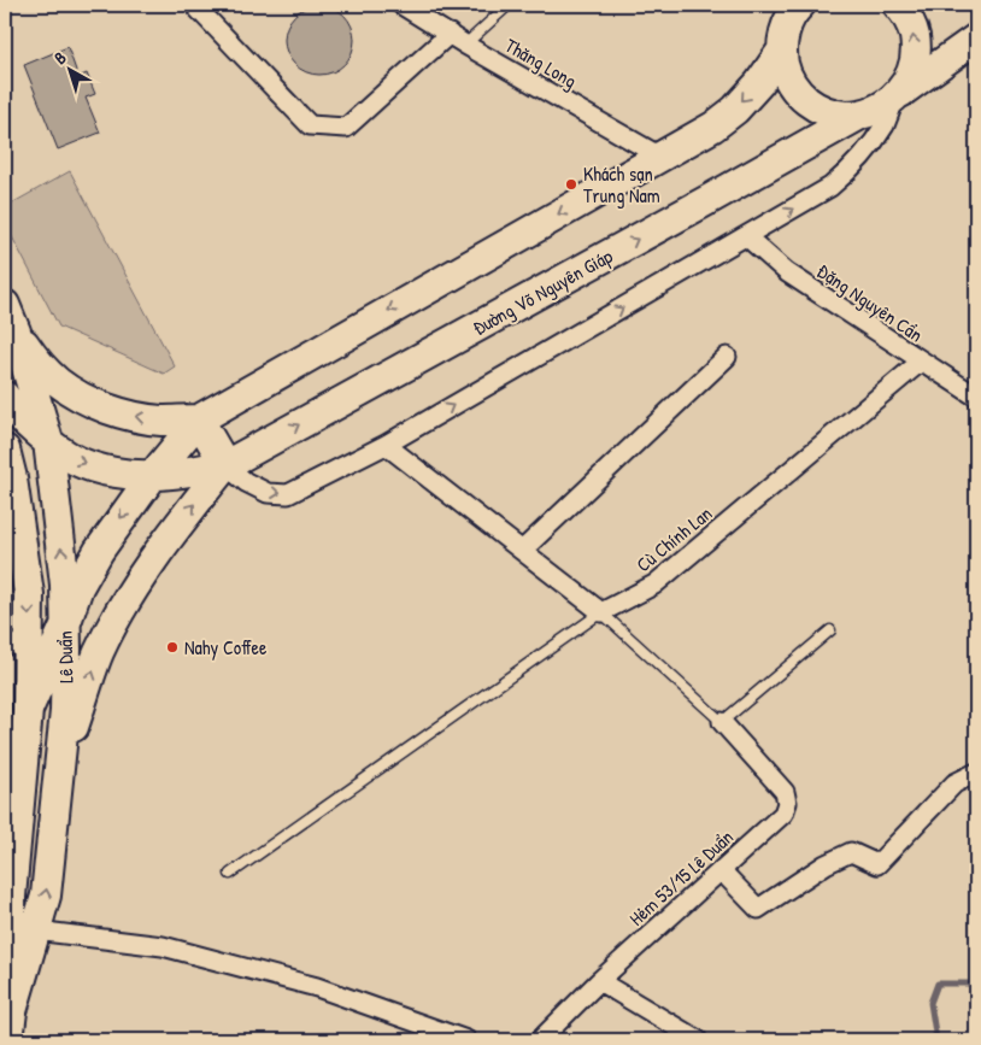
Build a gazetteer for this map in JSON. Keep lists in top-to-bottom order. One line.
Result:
{"streets":{"main road":["Đường Võ Nguyên Giáp","Lê Duẩn"],"street":["Thăng Long","Đặng Nguyên Cẩn","Cù Chính Lan","Hẻm 53/15 Lê Duẩn"]},"crossings":[["Đặng Nguyên Cẩn","Cù Chính Lan"]],"places":["Khách sạn Trung Nam","Nahy Coffee"],"north":"top left"}
